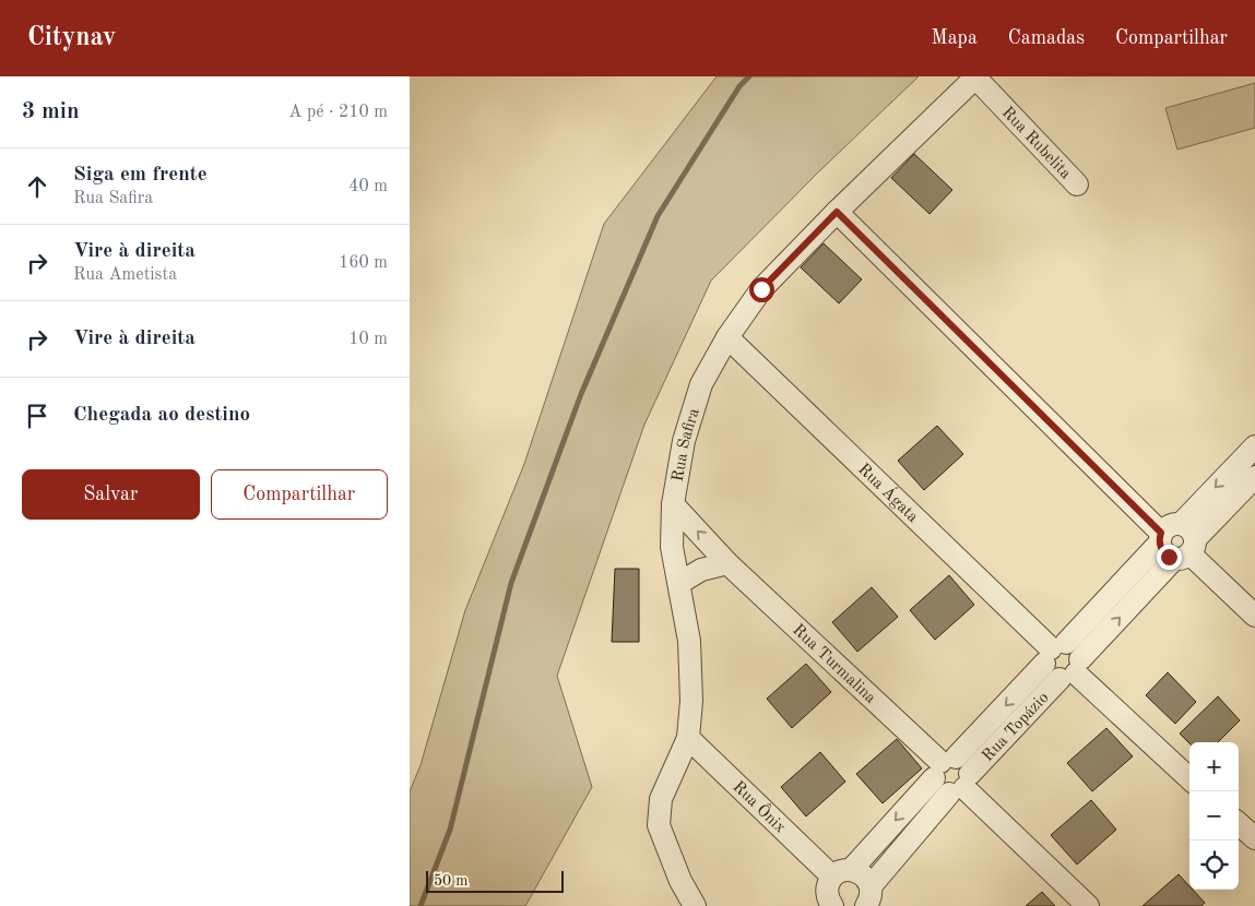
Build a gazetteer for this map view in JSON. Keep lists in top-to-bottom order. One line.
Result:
{"streets":{"street":["Rua Rubelita","Rua Safira","Rua Ágata","Rua Turmalina","Rua Topázio","Rua Ônix"]},"crossings":[["Rua Rubelita","Rua Safira"],["Rua Safira","Rua Ágata"],["Rua Safira","Rua Turmalina"],["Rua Safira","Rua Ônix"],["Rua Ágata","Rua Topázio"],["Rua Turmalina","Rua Topázio"],["Rua Topázio","Rua Ônix"]],"scale_bar":"50 m","page":{"header":"Citynav","nav":["Mapa","Camadas","Compartilhar"],"heading":["3 min","A pé · 210 m"],"list":[["Siga em frente","Rua Safira","40 m"],["Vire à direita","Rua Ametista","160 m"],["Vire à direita","10 m"],"Chegada ao destino"],"buttons":["Salvar","Compartilhar"],"map_buttons":["+","−"],"scale":"50 m"}}
